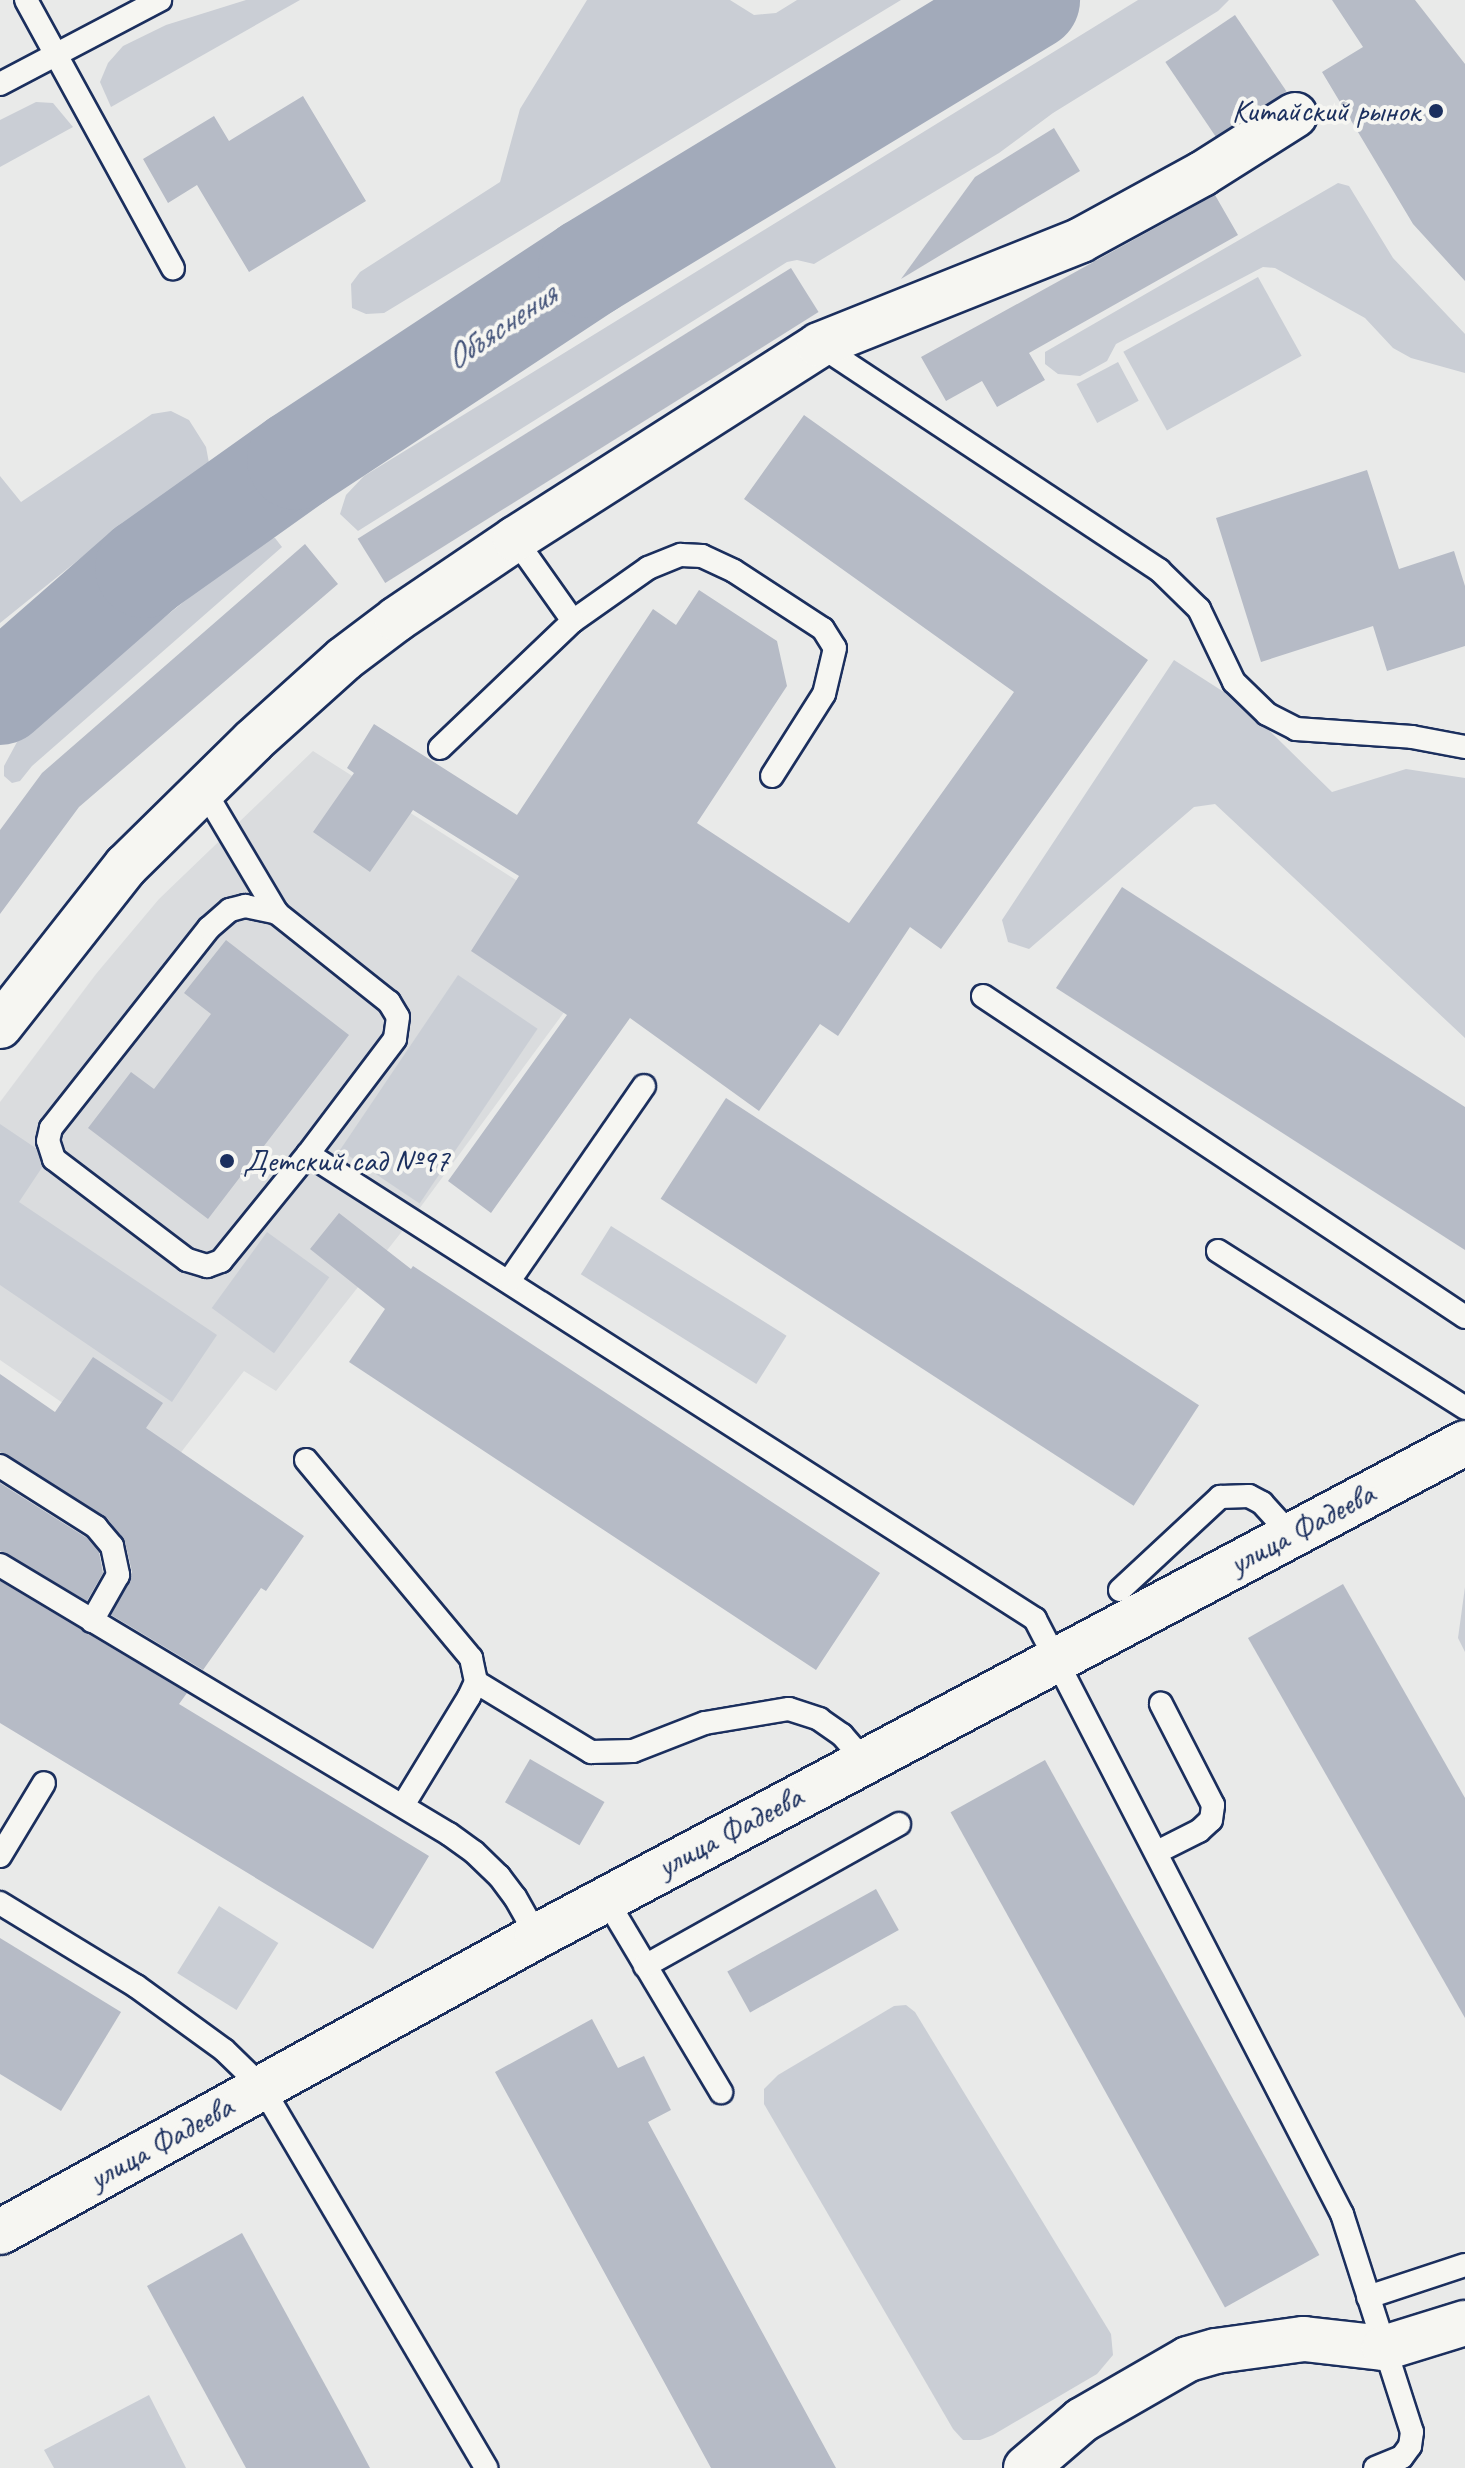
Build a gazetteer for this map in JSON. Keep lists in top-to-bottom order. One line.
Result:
{"streets":{"street":["улица Фадеева"]},"water":["Объяснения"],"places":["Китайский рынок","Детский сад №97"]}
